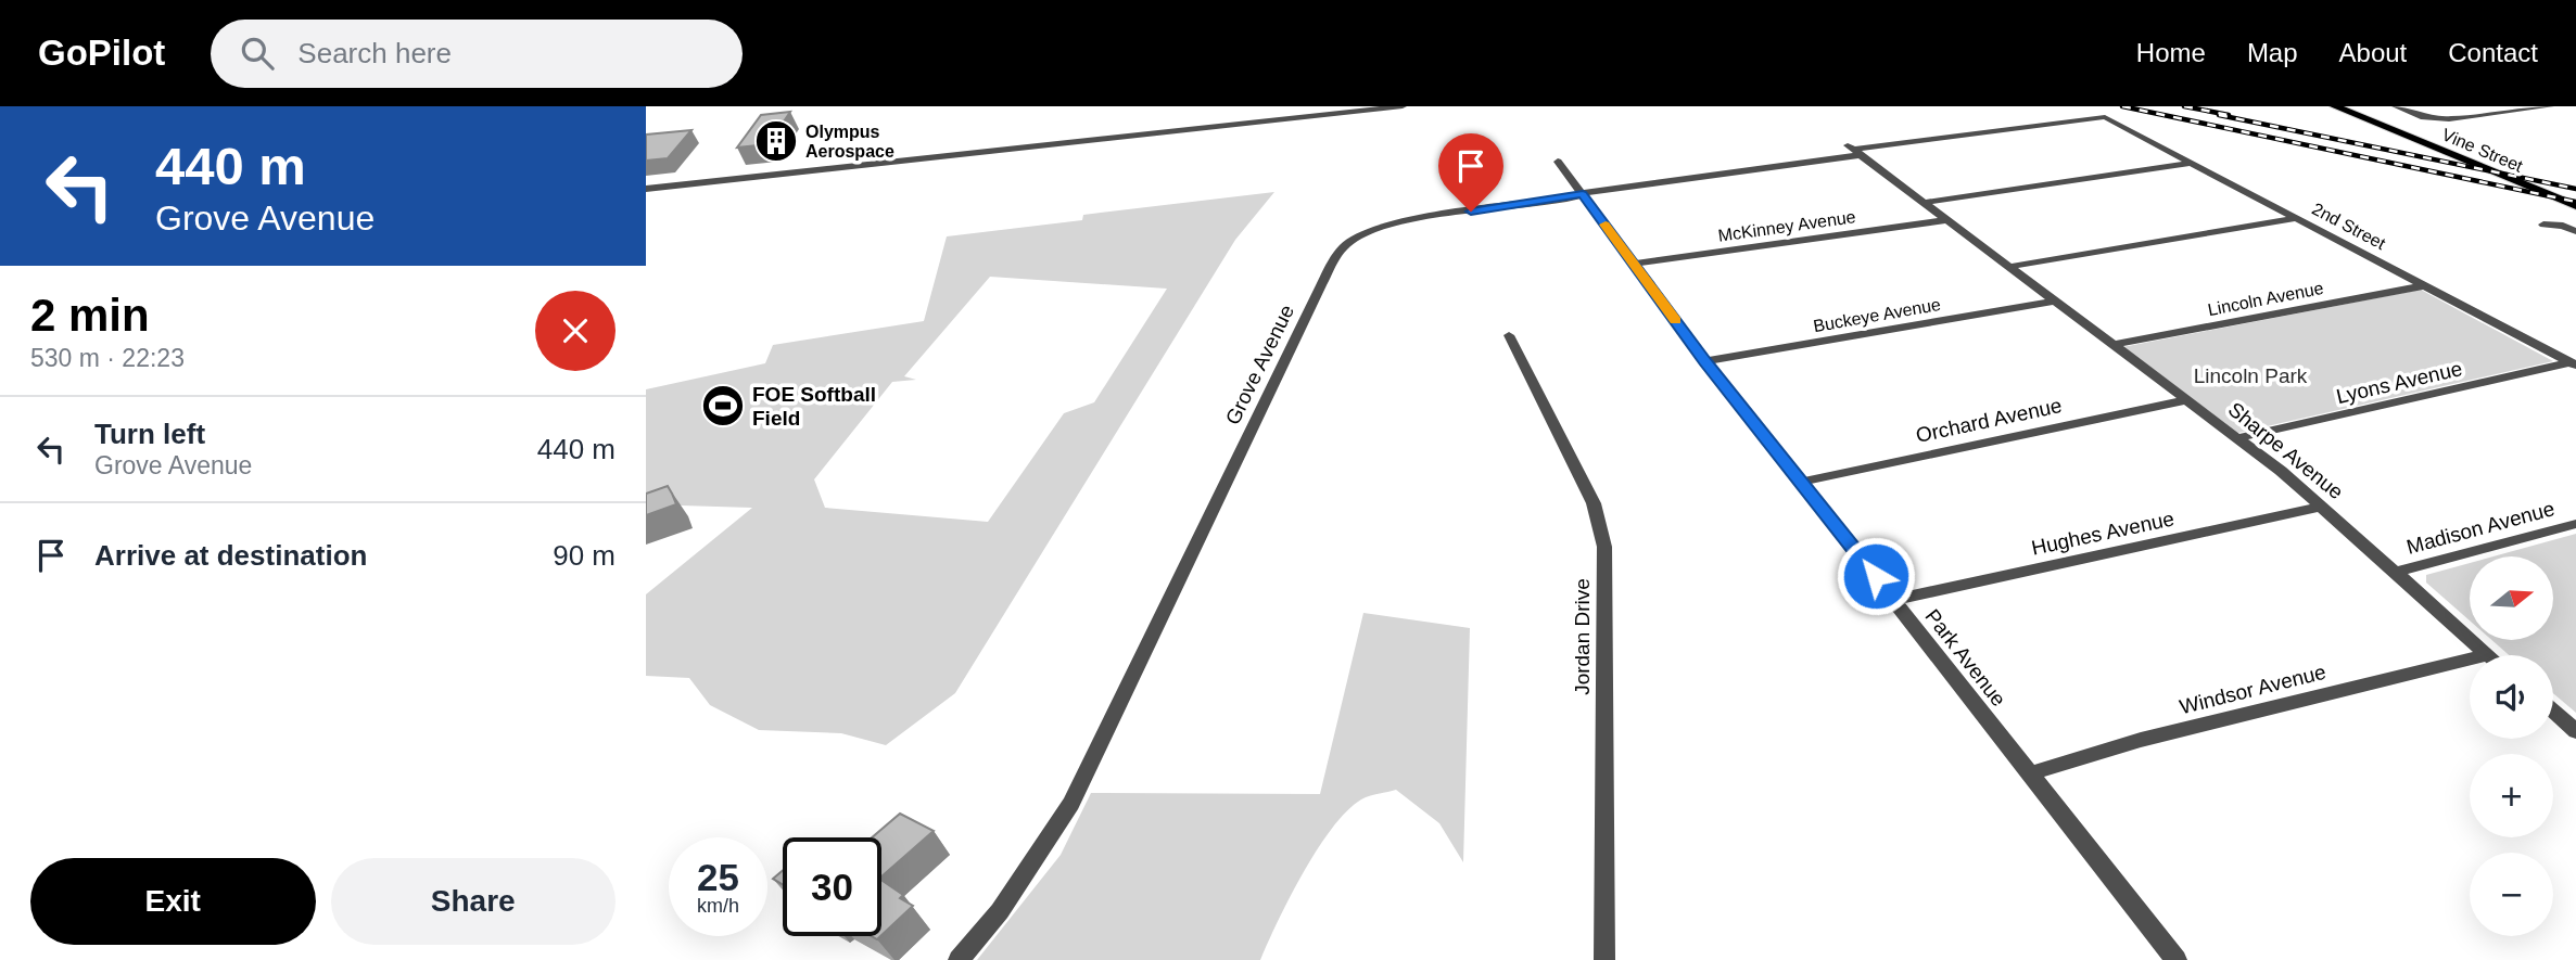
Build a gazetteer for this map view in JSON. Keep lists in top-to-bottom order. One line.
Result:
{"streets":{"main road":["Vine Street"],"street":["McKinney Avenue","2nd Street","Lincoln Avenue","Buckeye Avenue","Grove Avenue","Lyons Avenue","Orchard Avenue","Sharpe Avenue","Madison Avenue","Hughes Avenue","Jordan Drive","Park Avenue","Windsor Avenue"]},"crossings":[["McKinney Avenue","Sharpe Avenue"],["McKinney Avenue","Park Avenue"],["2nd Street","Lincoln Avenue"],["2nd Street","Grove Avenue"],["2nd Street","Lyons Avenue"],["Lincoln Avenue","Sharpe Avenue"],["Buckeye Avenue","Sharpe Avenue"],["Buckeye Avenue","Park Avenue"],["Grove Avenue","Sharpe Avenue"],["Grove Avenue","Park Avenue"],["Lyons Avenue","Sharpe Avenue"],["Orchard Avenue","Sharpe Avenue"],["Orchard Avenue","Park Avenue"],["Sharpe Avenue","Madison Avenue"],["Sharpe Avenue","Hughes Avenue"],["Sharpe Avenue","Windsor Avenue"],["Hughes Avenue","Park Avenue"],["Park Avenue","Windsor Avenue"]],"parks":["Lincoln Park"],"places":{"building":["Olympus Aerospace"],"sports":["FOE Softball Field"]},"north":"right","page":{"header":"GoPilot","search":"Search here","nav":["Home","Map","About","Contact"],"turn":["440 m","Grove Avenue"],"heading":["2 min","530 m · 22:23"],"list":[{"name":"Turn left","note":"Grove Avenue","value":"440 m"},{"name":"Arrive at destination","value":"90 m"}],"map_buttons":["+","−"],"speed":"25 km/h","limit":"30","buttons":["Exit","Share"]}}
